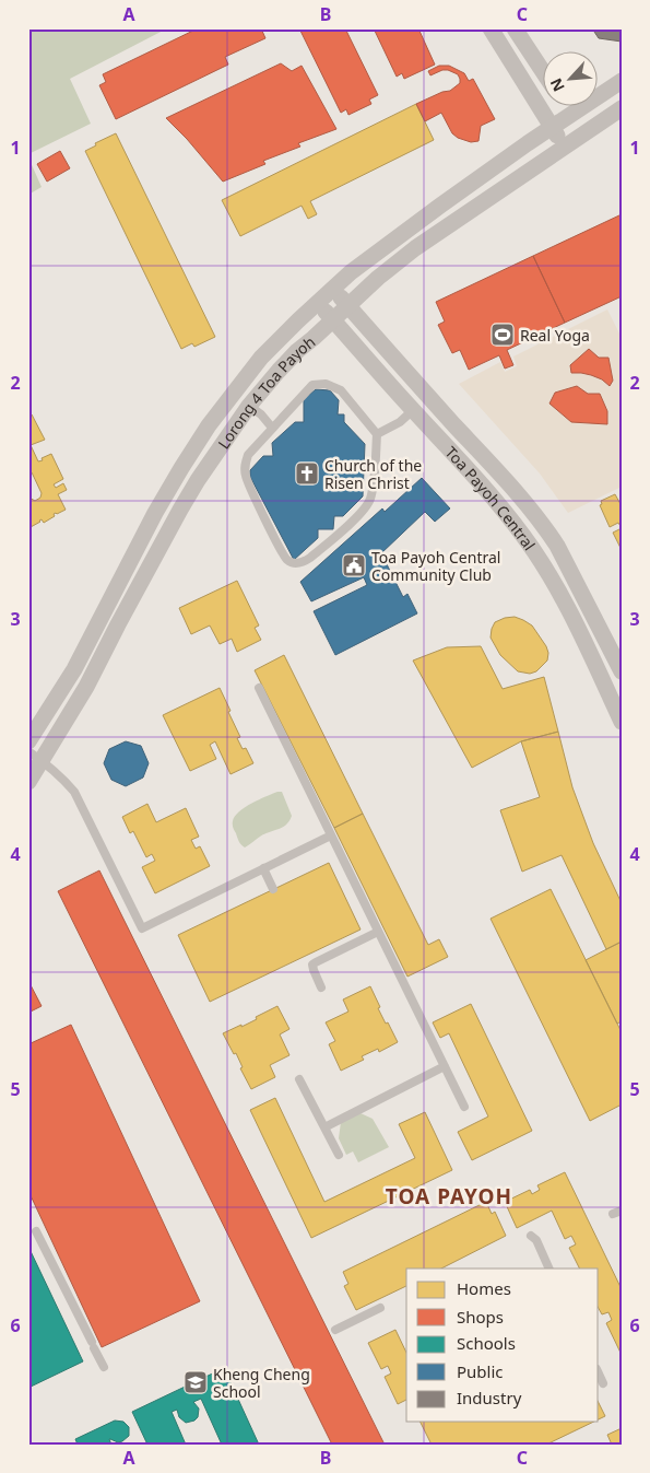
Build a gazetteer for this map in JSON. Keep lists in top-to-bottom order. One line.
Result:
{"streets":{"street":["Lorong 4 Toa Payoh","Toa Payoh Central"]},"crossings":[["Lorong 4 Toa Payoh","Toa Payoh Central"]],"districts":["TOA PAYOH"],"places":{"sports":["Real Yoga"],"church":["Church of the Risen Christ"],"public building":["Toa Payoh Central Community Club"],"school or university":["Kheng Cheng School"]},"legend":["Homes","Shops","Schools","Public","Industry"],"north":"bottom left","grid":{"columns":["A","B","C"],"rows":["1","2","3","4","5","6"]}}
